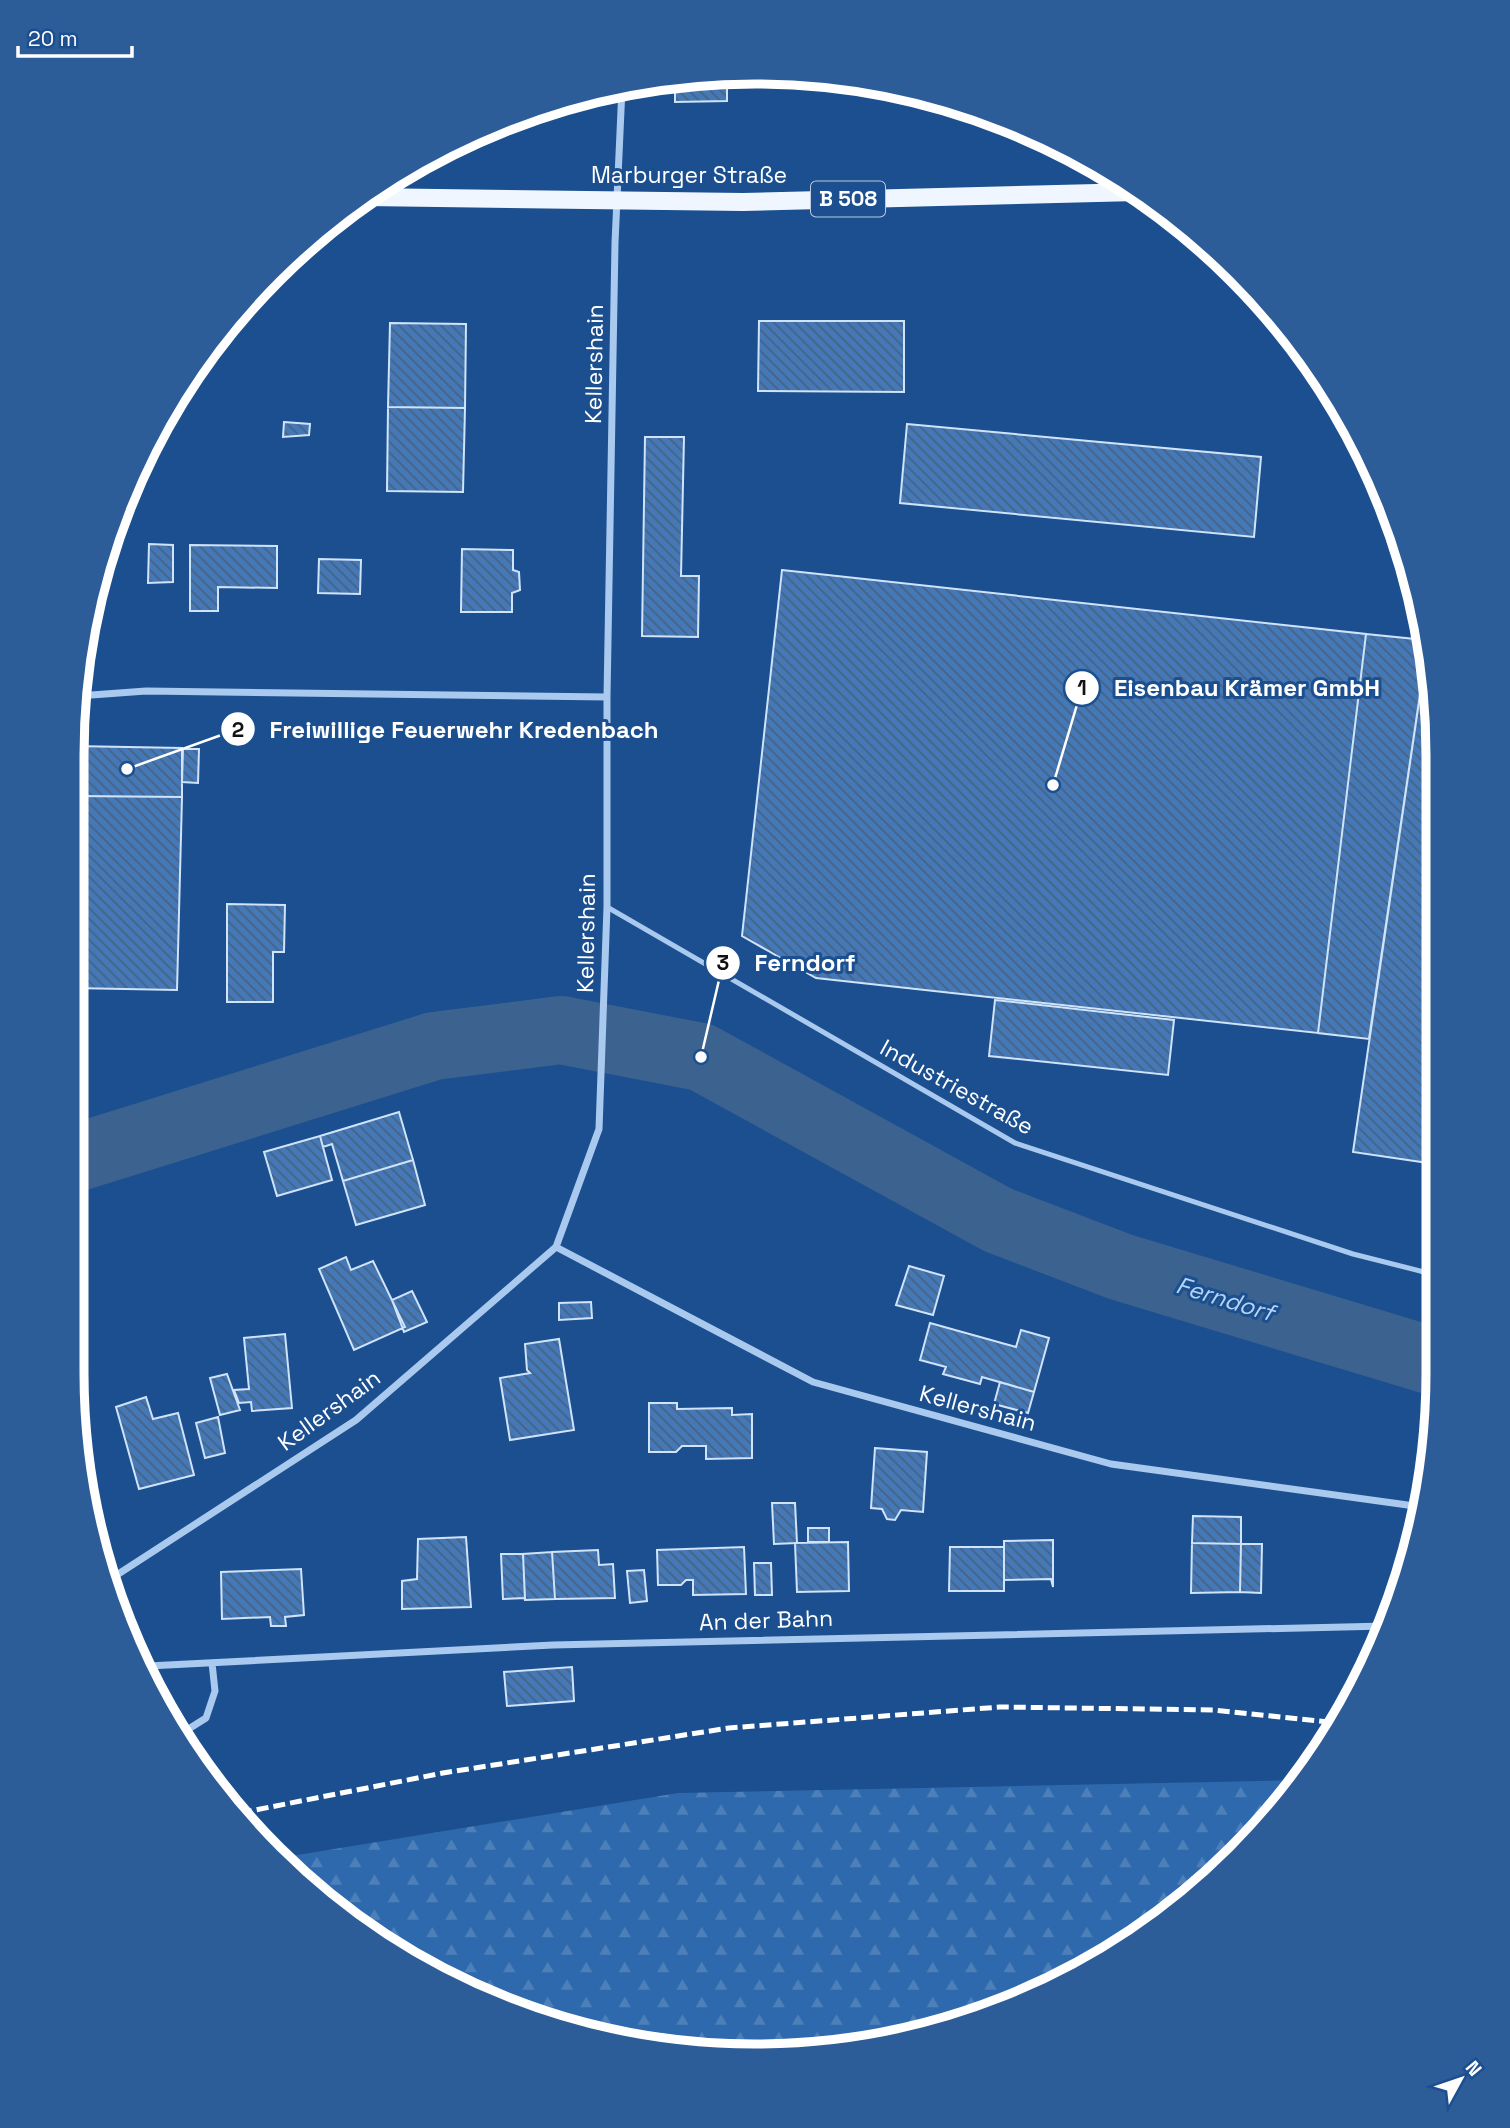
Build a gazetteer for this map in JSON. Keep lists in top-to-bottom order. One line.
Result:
{"streets":{"main road":["Marburger Straße","B 508"],"street":["Kellershain","An der Bahn"],"lane":["Industriestraße"]},"crossings":[["Marburger Straße","Kellershain"],["Kellershain","Industriestraße"]],"water":["Ferndorf"],"places":["Freiwillige Feuerwehr Kredenbach","Eisenbau Krämer GmbH","Ferndorf"],"scale_bar":"20 m","north":"top right"}
